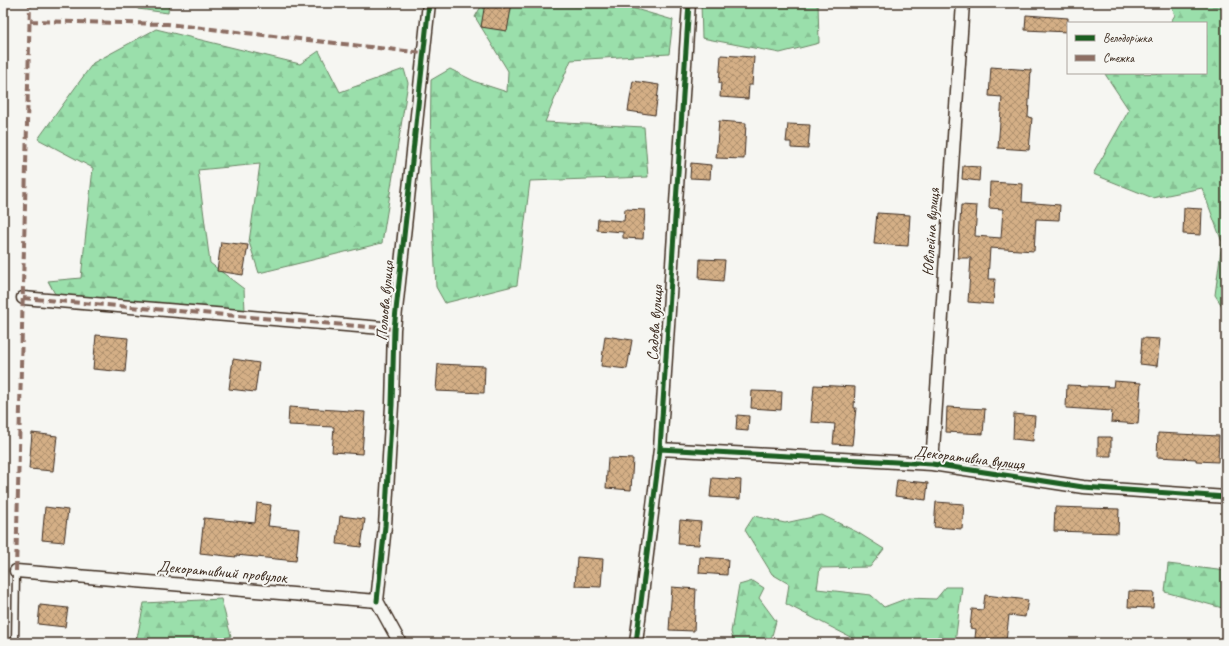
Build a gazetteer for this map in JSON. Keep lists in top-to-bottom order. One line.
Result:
{"streets":{"street":["Ювілейна вулиця","Польова вулиця","Садова вулиця","Декоративна вулиця","Декоративний провулок"]},"crossings":[["Ювілейна вулиця","Декоративна вулиця"],["Польова вулиця","Декоративний провулок"],["Садова вулиця","Декоративна вулиця"]],"legend":["Велодоріжка","Стежка"]}
